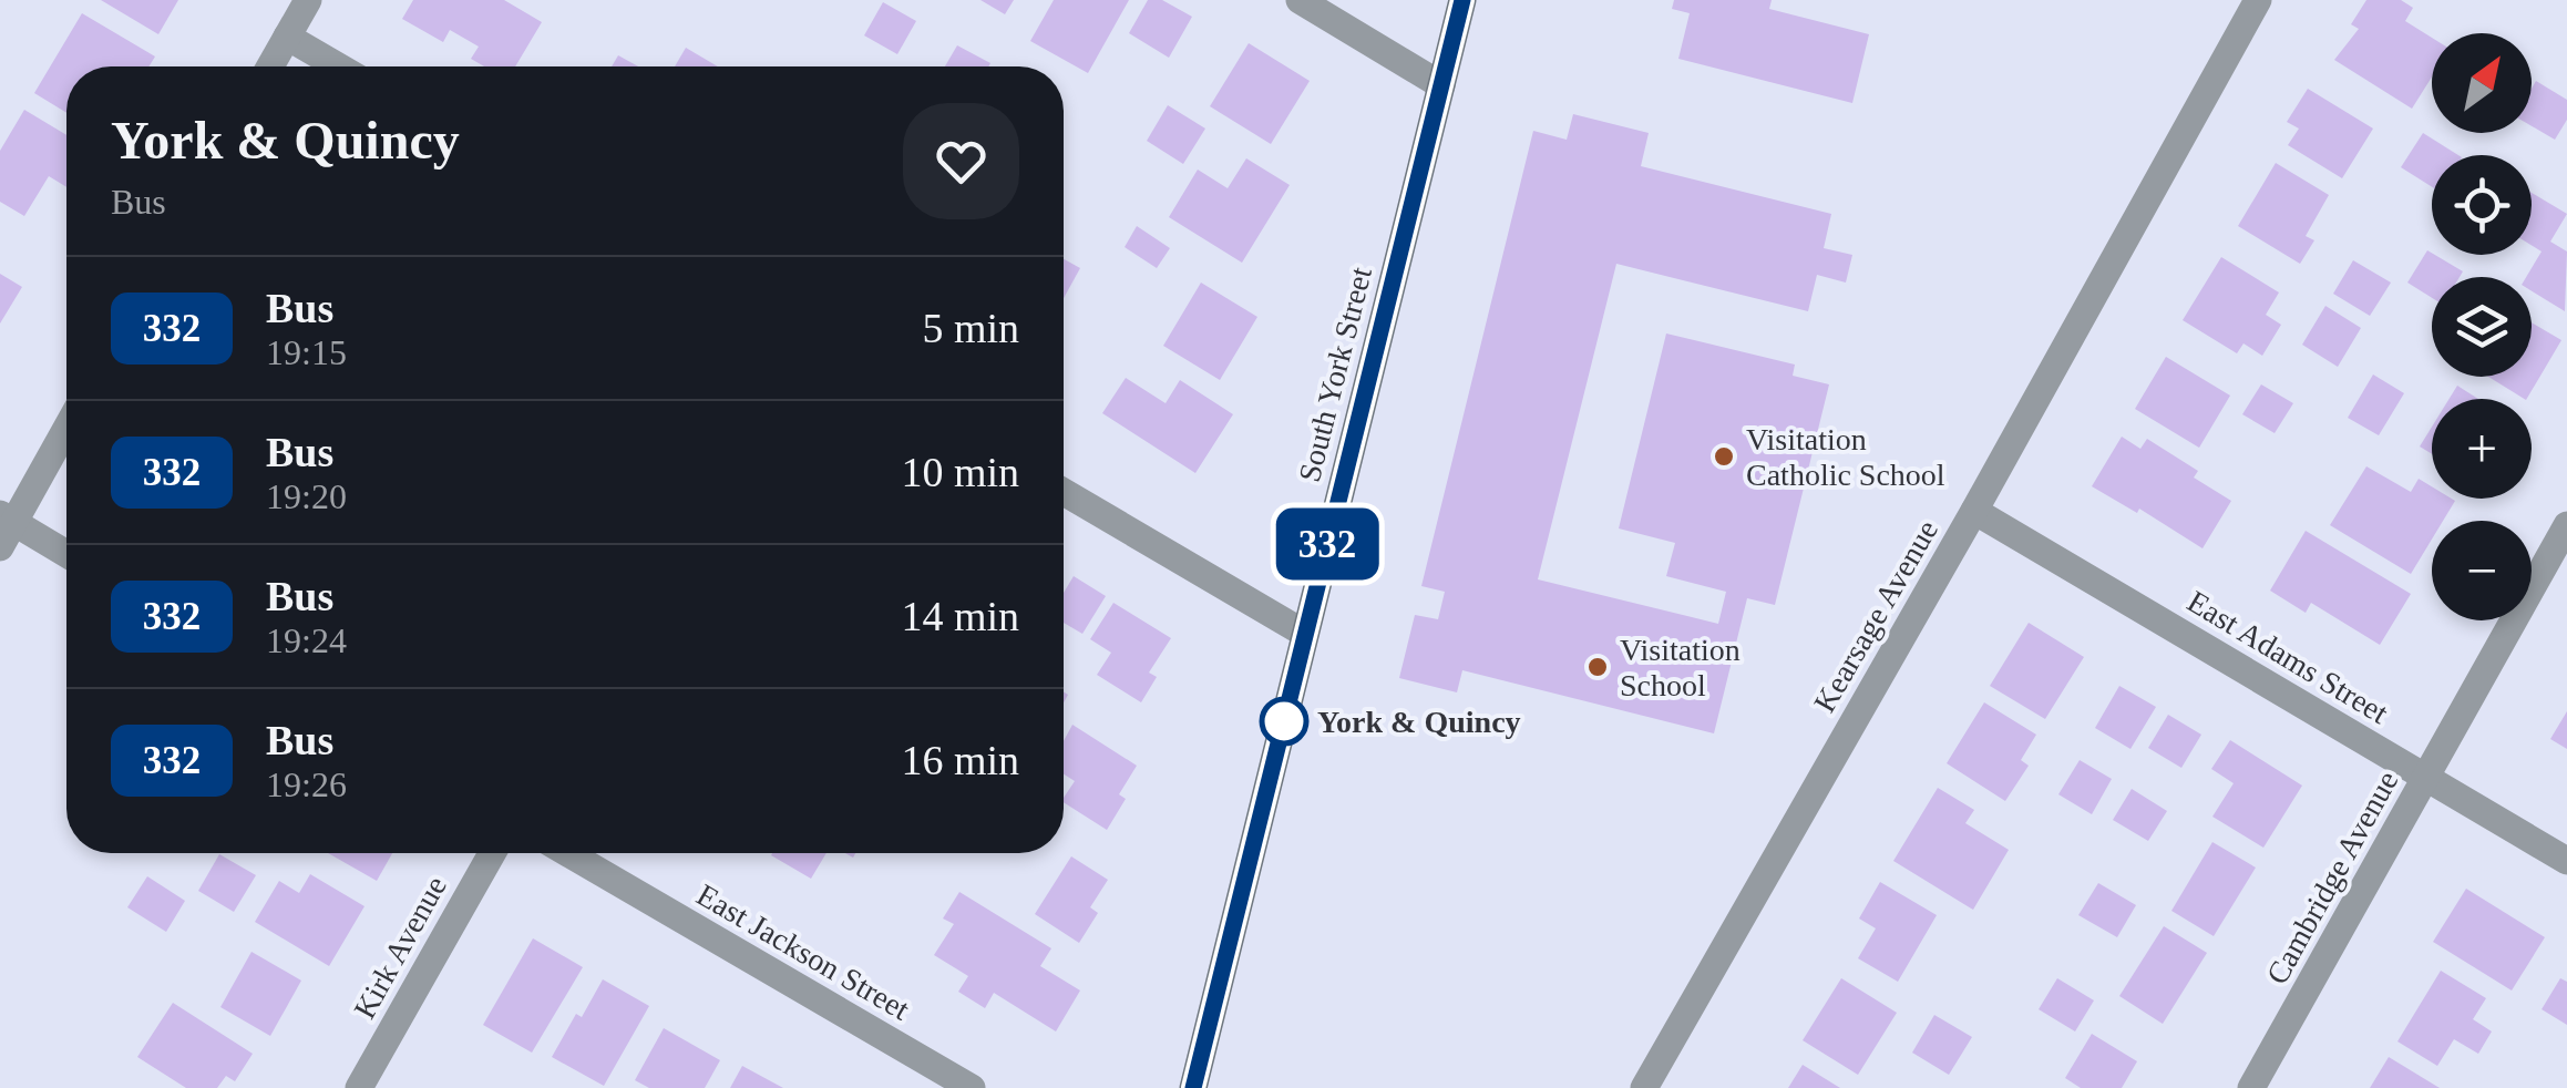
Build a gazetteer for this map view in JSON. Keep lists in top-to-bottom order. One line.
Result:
{"streets":{"main road":["South York Street"],"street":["Kearsage Avenue","East Adams Street","Cambridge Avenue","Kirk Avenue","East Jackson Street"]},"crossings":[["Kearsage Avenue","East Adams Street"],["East Adams Street","Cambridge Avenue"]],"places":["Visitation Catholic School","Visitation School","York & Quincy"],"lines":["bus line 332"],"north":"top right","page":{"on_map":"332","map_buttons":["+","−"],"heading":["York & Quincy","Bus"],"list":[{"mark":"332","name":"Bus","note":"19:15","value":"5 min"},{"mark":"332","name":"Bus","note":"19:20","value":"10 min"},{"mark":"332","name":"Bus","note":"19:24","value":"14 min"},{"mark":"332","name":"Bus","note":"19:26","value":"16 min"}]}}
